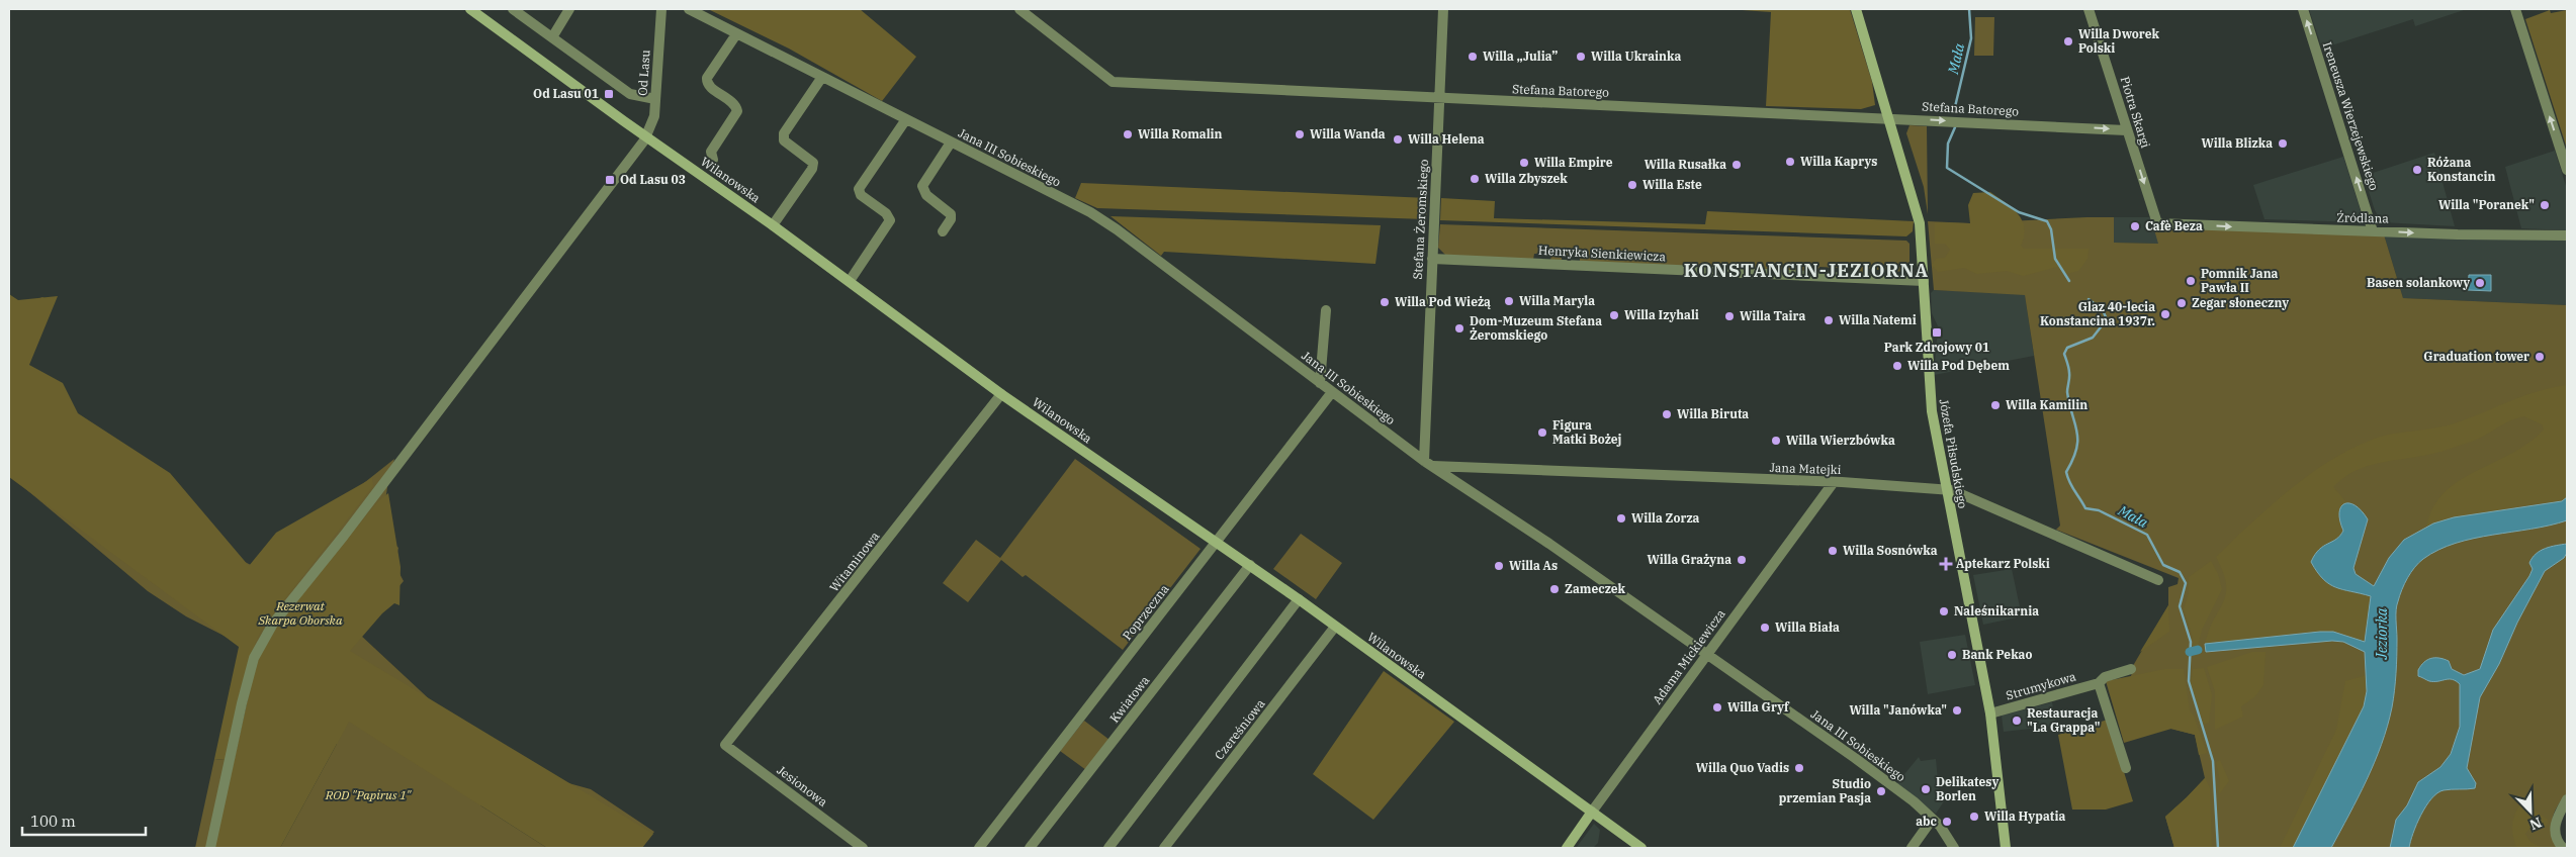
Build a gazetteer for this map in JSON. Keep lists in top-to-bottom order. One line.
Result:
{"streets":{"main road":["Wilanowska","Józefa Piłsudskiego","Adama Mickiewicza"],"street":["Od Lasu","Stefana Batorego","Piotra Skargi","Ireneusza Wierzejewskiego","Jana III Sobieskiego","Źródlana","Stefana Żeromskiego","Henryka Sienkiewicza","Jana Matejki","Witaminowa","Poprzeczna","Strumykowa","Kwiatowa","Czereśniowa","Jesionowa"]},"crossings":[["Od Lasu","Wilanowska"],["Stefana Batorego","Piotra Skargi"],["Stefana Batorego","Stefana Żeromskiego"],["Stefana Batorego","Józefa Piłsudskiego"],["Piotra Skargi","Źródlana"],["Ireneusza Wierzejewskiego","Źródlana"],["Jana III Sobieskiego","Stefana Żeromskiego"],["Jana III Sobieskiego","Jana Matejki"],["Jana III Sobieskiego","Poprzeczna"],["Jana III Sobieskiego","Adama Mickiewicza"],["Wilanowska","Witaminowa"],["Wilanowska","Poprzeczna"],["Wilanowska","Adama Mickiewicza"],["Wilanowska","Kwiatowa"],["Wilanowska","Czereśniowa"],["Stefana Żeromskiego","Henryka Sienkiewicza"],["Stefana Żeromskiego","Jana Matejki"],["Henryka Sienkiewicza","Józefa Piłsudskiego"],["Józefa Piłsudskiego","Jana Matejki"],["Józefa Piłsudskiego","Strumykowa"],["Jana Matejki","Adama Mickiewicza"],["Witaminowa","Jesionowa"]],"one_way":["Piotra Skargi","Ireneusza Wierzejewskiego","Źródlana"],"districts":["KONSTANCIN-JEZIORNA"],"water":["Mała","Jeziorka"],"parks":["Rezerwat Skarpa Oborska","ROD \"Papirus 1\""],"places":{"other":["Willa Dworek Polski","Willa „Julia”","Willa Ukrainka","Willa Romalin","Willa Wanda","Willa Helena","Willa Blizka","Willa Kaprys","Willa Empire","Willa Rusałka","Różana Konstancin","Willa Zbyszek","Willa Este","Willa \"Poranek\"","Cafè Beza","Pomnik Jana Pawła II","Basen solankowy","Willa Maryla","Willa Pod Wieżą","Zegar słoneczny","Glaz 40-lecia Konstancina 1937r.","Willa Izyhali","Willa Taira","Willa Natemi","Dom-Muzeum Stefana Żeromskiego","Graduation tower","Willa Pod Dębem","Willa Kamilin","Willa Biruta","Figura Matki Bożej","Willa Wierzbówka","Willa Zorza","Willa Sosnówka","Willa Grażyna","Willa As","Zameczek","Naleśnikarnia","Willa Biała","Bank Pekao","Willa Gryf","Willa \"Janówka\"","Restauracja \"La Grappa\"","Willa Quo Vadis","Delikatesy Borlen","Studio przemian Pasja","Willa Hypatia","abc"],"transit":["Od Lasu 01","Od Lasu 03","Park Zdrojowy 01"],"health":["Aptekarz Polski"]},"scale_bar":"100 m","north":"bottom right"}
